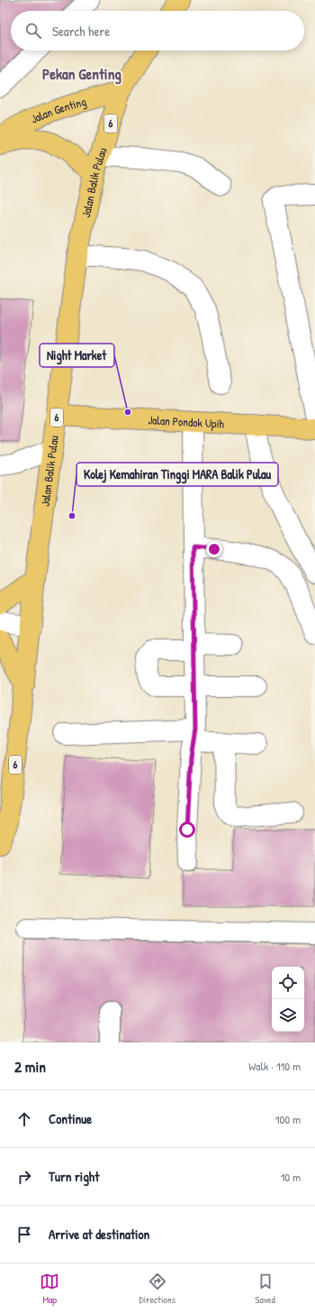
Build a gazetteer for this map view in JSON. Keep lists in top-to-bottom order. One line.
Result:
{"streets":{"main road":["Jalan Genting","6","Jalan Balik Pulau","Jalan Pondok Upih"]},"crossings":[["Jalan Genting","Jalan Balik Pulau"],["Jalan Balik Pulau","Jalan Pondok Upih"]],"districts":["Pekan Genting"],"places":["Night Market","Kolej Kemahiran Tinggi MARA Balik Pulau"],"page":{"search":"Search here","heading":["2 min","Walk · 110 m"],"list":[["Continue","100 m"],["Turn right","10 m"],"Arrive at destination"],"nav":["Map","Directions","Saved"]}}
